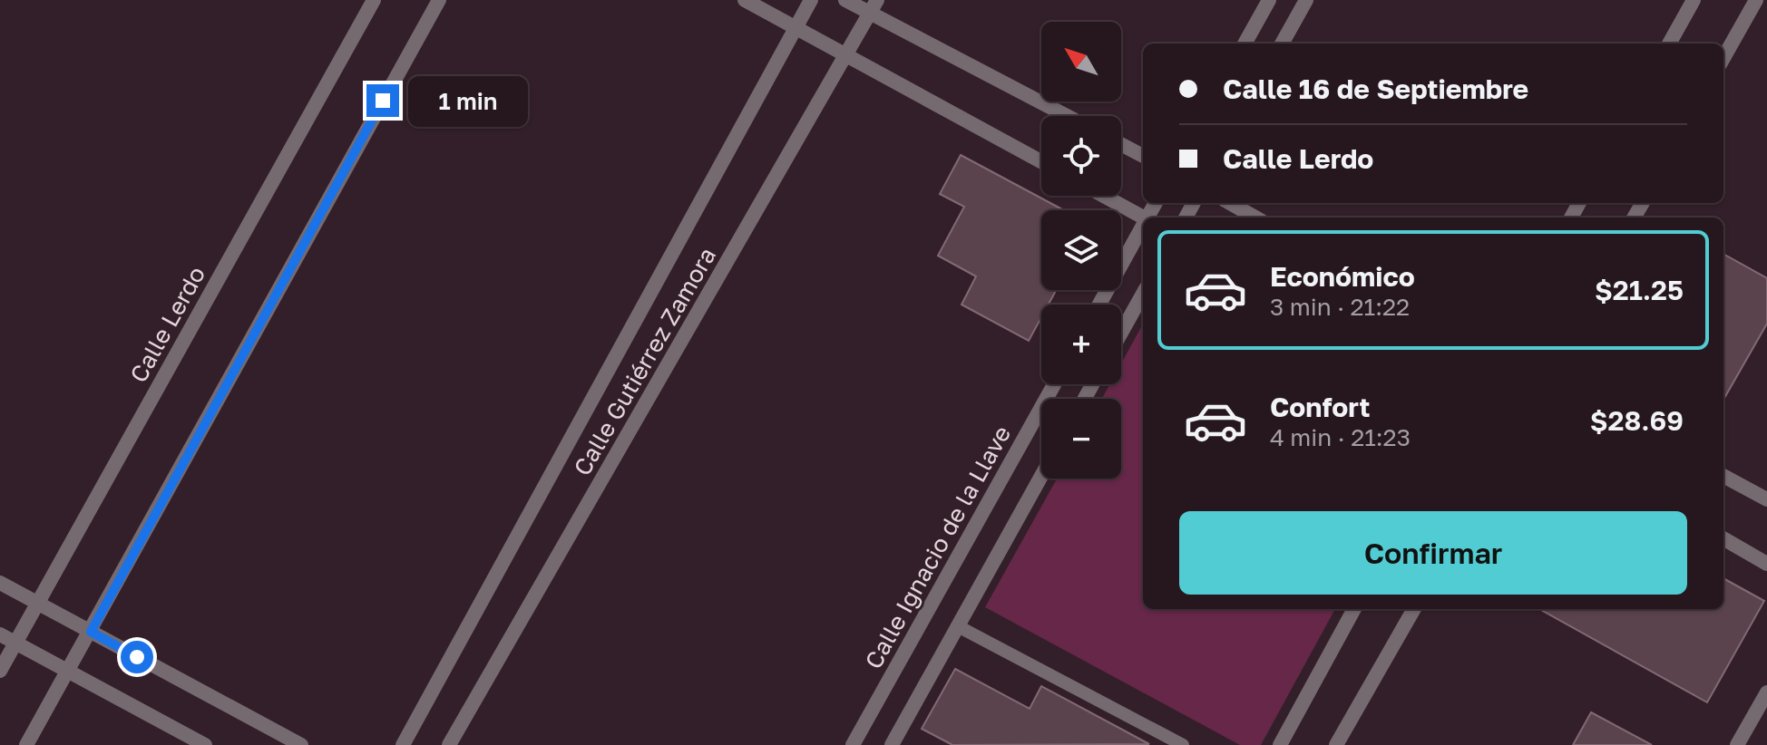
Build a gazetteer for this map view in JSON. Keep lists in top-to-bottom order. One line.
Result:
{"streets":{"street":["Calle Lerdo","Calle Gutiérrez Zamora","Calle Ignacio de la Llave"]},"north":"top left","page":{"map_buttons":["+","−"],"banner":["Calle 16 de Septiembre","Calle Lerdo"],"bubble":"1 min","list":[{"name":"Económico","note":"3 min · 21:22","value":"$21.25"},{"name":"Confort","note":"4 min · 21:23","value":"$28.69"}],"buttons":"Confirmar"}}
